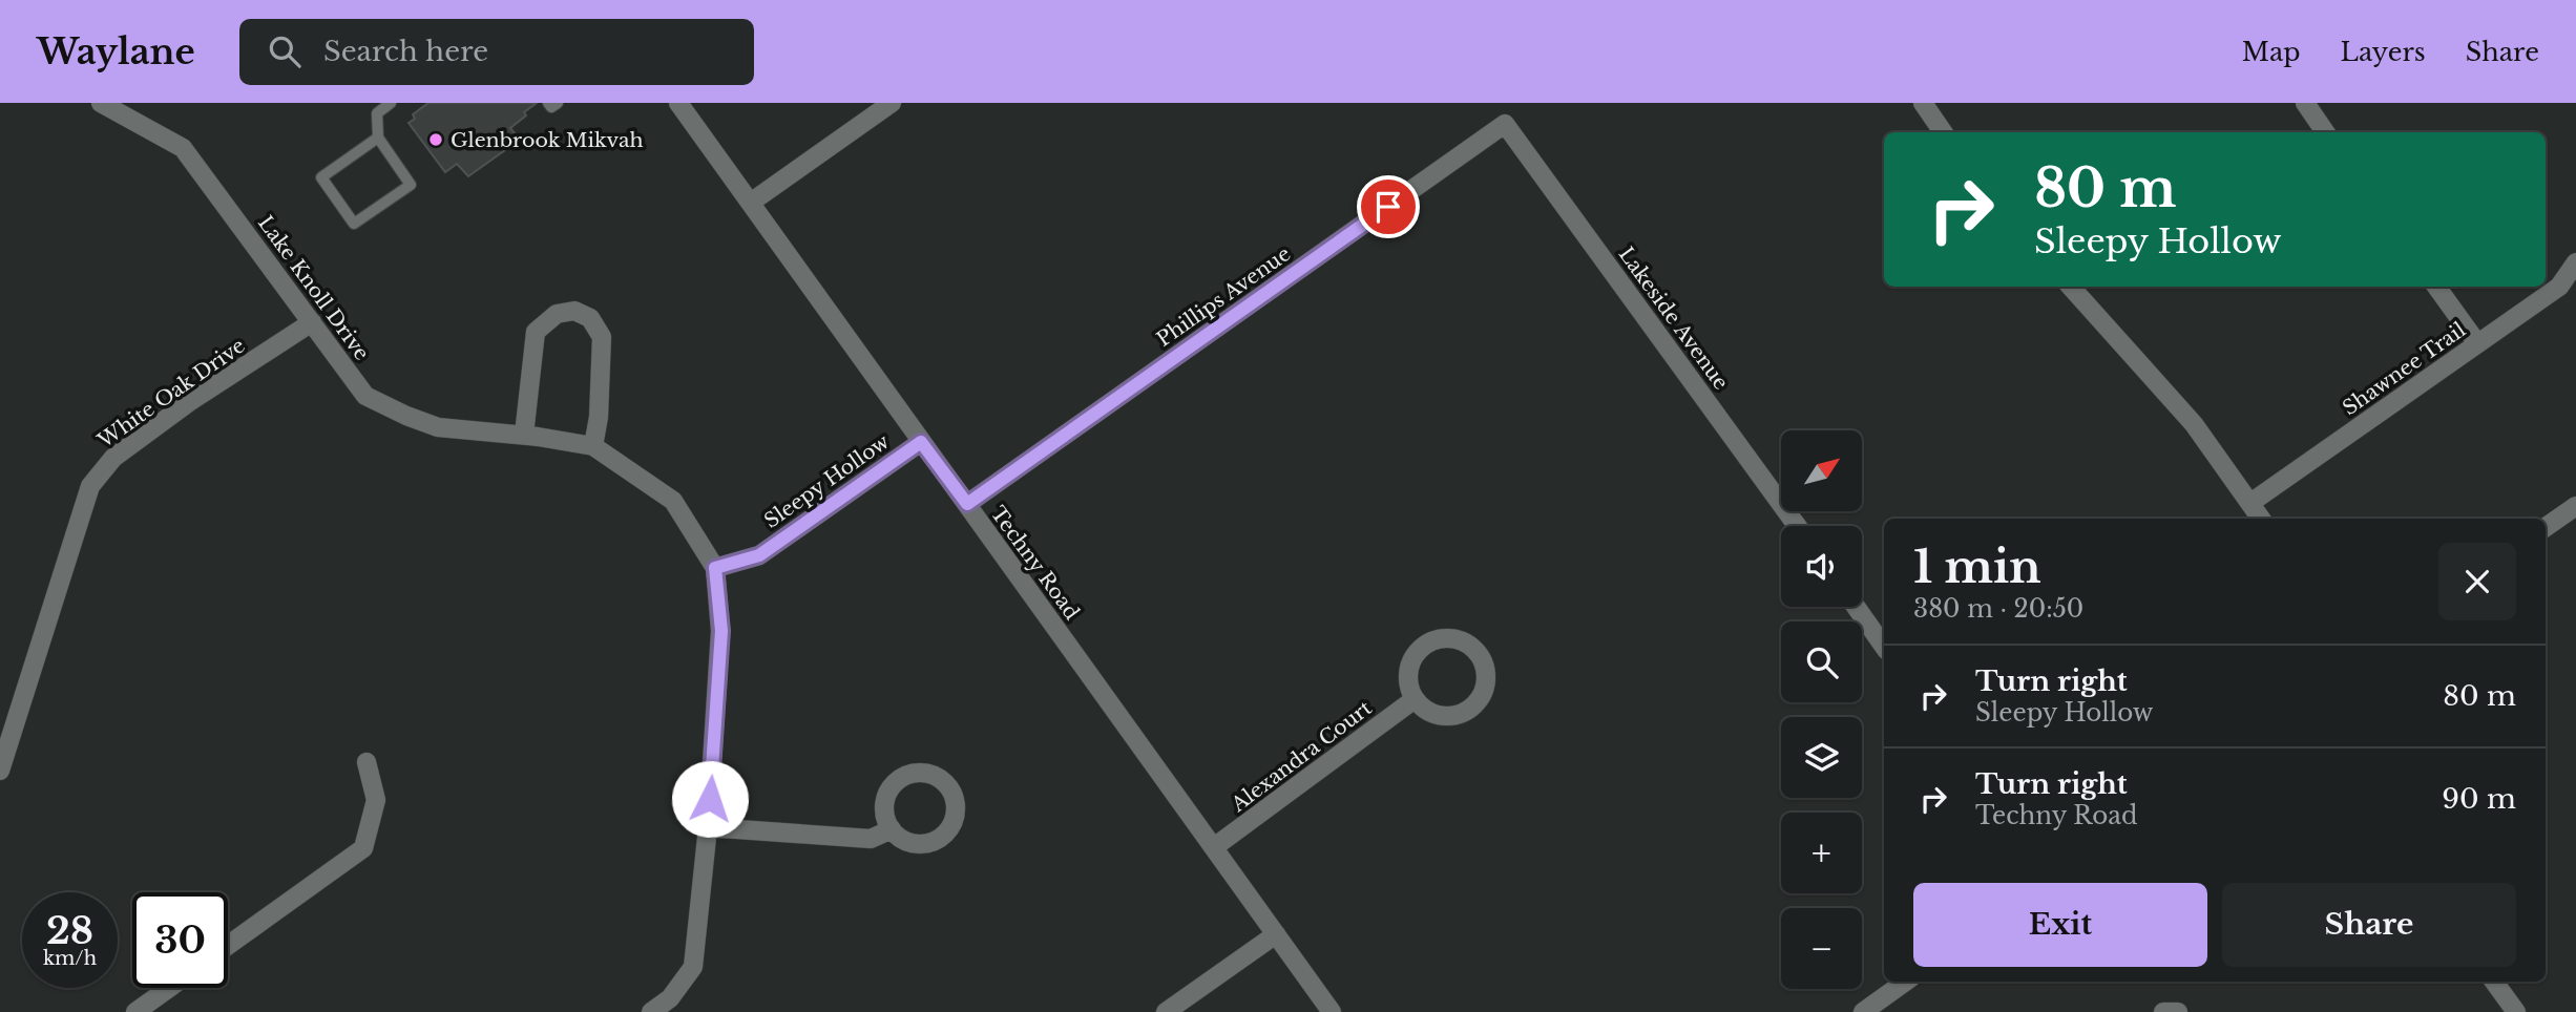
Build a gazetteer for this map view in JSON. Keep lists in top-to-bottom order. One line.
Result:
{"streets":{"street":["Lake Knoll Drive","Phillips Avenue","Lakeside Avenue","Shawnee Trail","White Oak Drive","Sleepy Hollow","Techny Road","Alexandra Court"]},"crossings":[["Lake Knoll Drive","White Oak Drive"],["Lake Knoll Drive","Sleepy Hollow"],["Phillips Avenue","Lakeside Avenue"],["Phillips Avenue","Techny Road"],["Sleepy Hollow","Techny Road"],["Techny Road","Alexandra Court"]],"places":["Glenbrook Mikvah"],"north":"top right","page":{"header":"Waylane","search":"Search here","nav":["Map","Layers","Share"],"turn":["80 m","Sleepy Hollow"],"map_buttons":["+","−"],"heading":["1 min","380 m · 20:50"],"list":[{"name":"Turn right","note":"Sleepy Hollow","value":"80 m"},{"name":"Turn right","note":"Techny Road","value":"90 m"}],"buttons":["Exit","Share"],"speed":"28 km/h","limit":"30"}}
